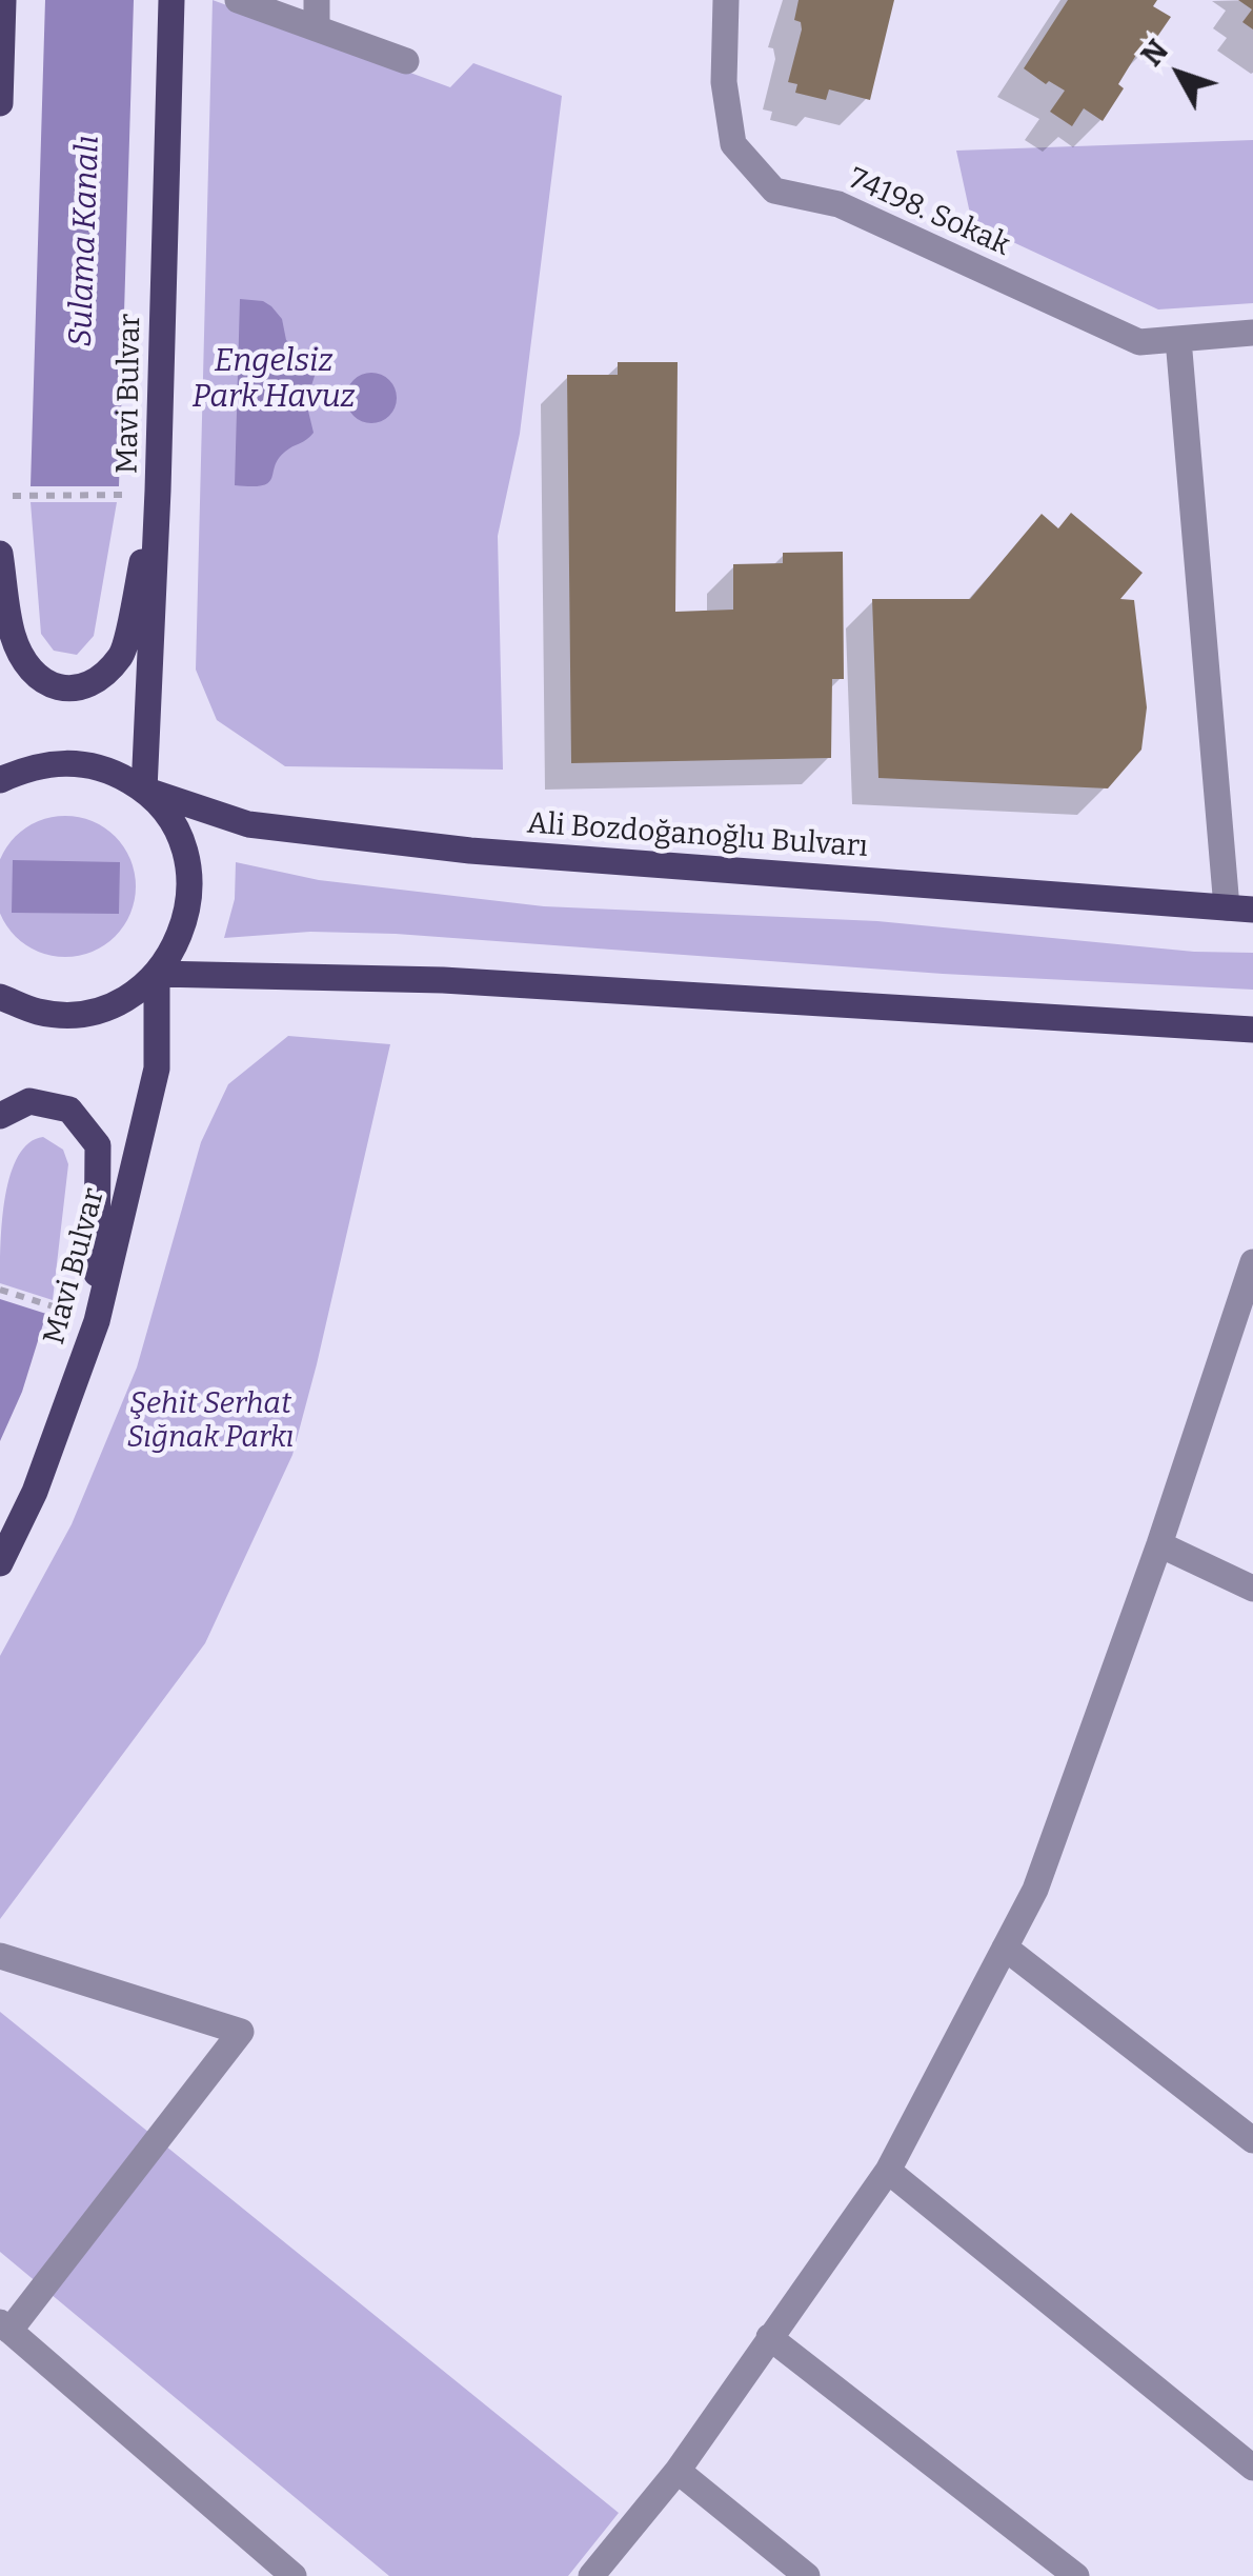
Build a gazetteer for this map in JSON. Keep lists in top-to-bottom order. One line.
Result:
{"streets":{"main road":["Mavi Bulvar","Ali Bozdoğanoğlu Bulvarı"],"street":["74198. Sokak"]},"crossings":[["Mavi Bulvar","Ali Bozdoğanoğlu Bulvarı"]],"water":["Sulama Kanalı","Engelsiz Park Havuz"],"parks":["Şehit Serhat Sığnak Parkı"],"north":"top left"}
